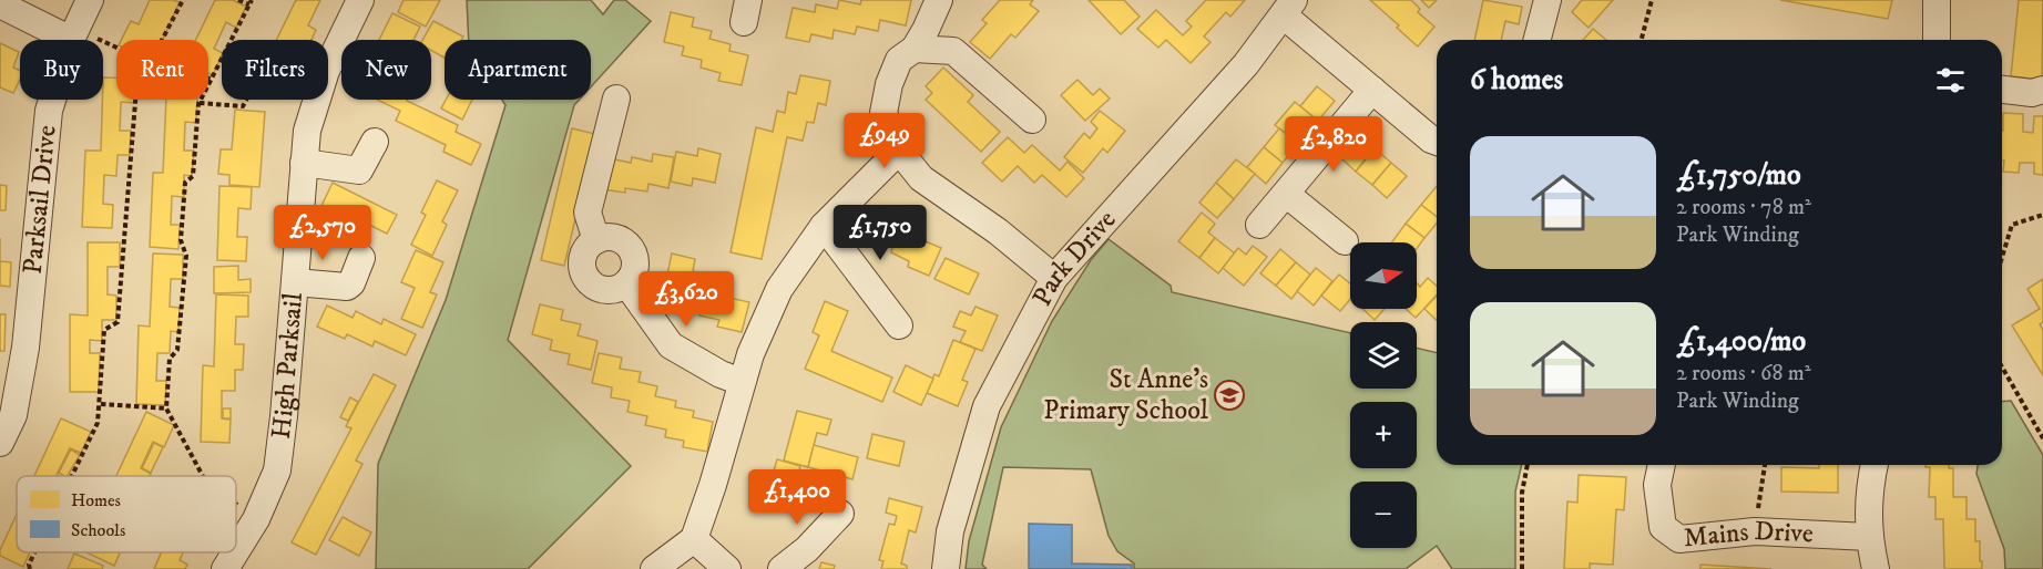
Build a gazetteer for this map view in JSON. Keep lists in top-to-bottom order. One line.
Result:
{"streets":{"street":["Parksail Drive","Park Drive","High Parksail","Mains Drive"]},"places":{"school or university":["St Anne's Primary School"]},"legend":["Homes","Schools"],"north":"right","page":{"chip":["Buy","Rent","Filters","New","Apartment"],"heading":"6 homes","price":["£949","£2,820","£2,570","£1,750","£3,620","£1,400"],"list":[{"name":"£1,750/mo","note":"2 rooms · 78 m² · Park Winding"},{"name":"£1,400/mo","note":"2 rooms · 68 m² · Park Winding"}],"map_buttons":["+","−"]}}
